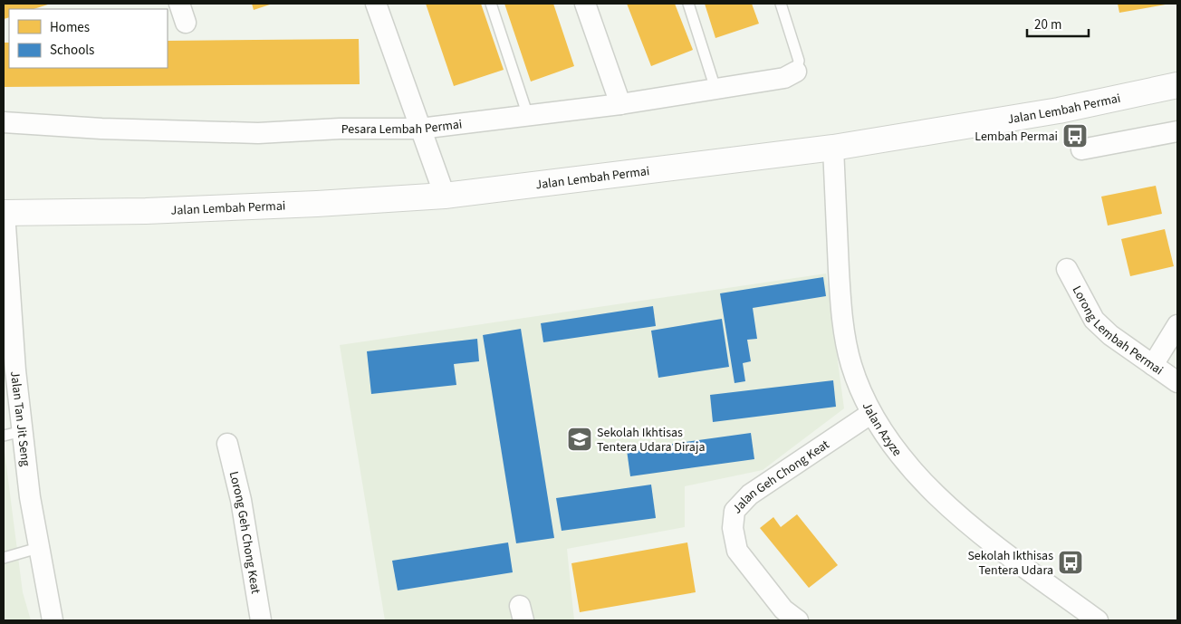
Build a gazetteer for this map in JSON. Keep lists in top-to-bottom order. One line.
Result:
{"streets":{"main road":["Jalan Lembah Permai"],"street":["Pesara Lembah Permai","Lorong Lembah Permai","Jalan Tan Jit Seng","Jalan Azyze","Jalan Geh Chong Keat","Lorong Geh Chong Keat"]},"crossings":[["Jalan Lembah Permai","Jalan Tan Jit Seng"],["Jalan Lembah Permai","Jalan Azyze"],["Jalan Azyze","Jalan Geh Chong Keat"]],"places":{"bus stop":["Lembah Permai","Sekolah Ikthisas Tentera Udara"],"school or university":["Sekolah Ikhtisas Tentera Udara Diraja"]},"legend":["Homes","Schools"],"scale_bar":"20 m"}
